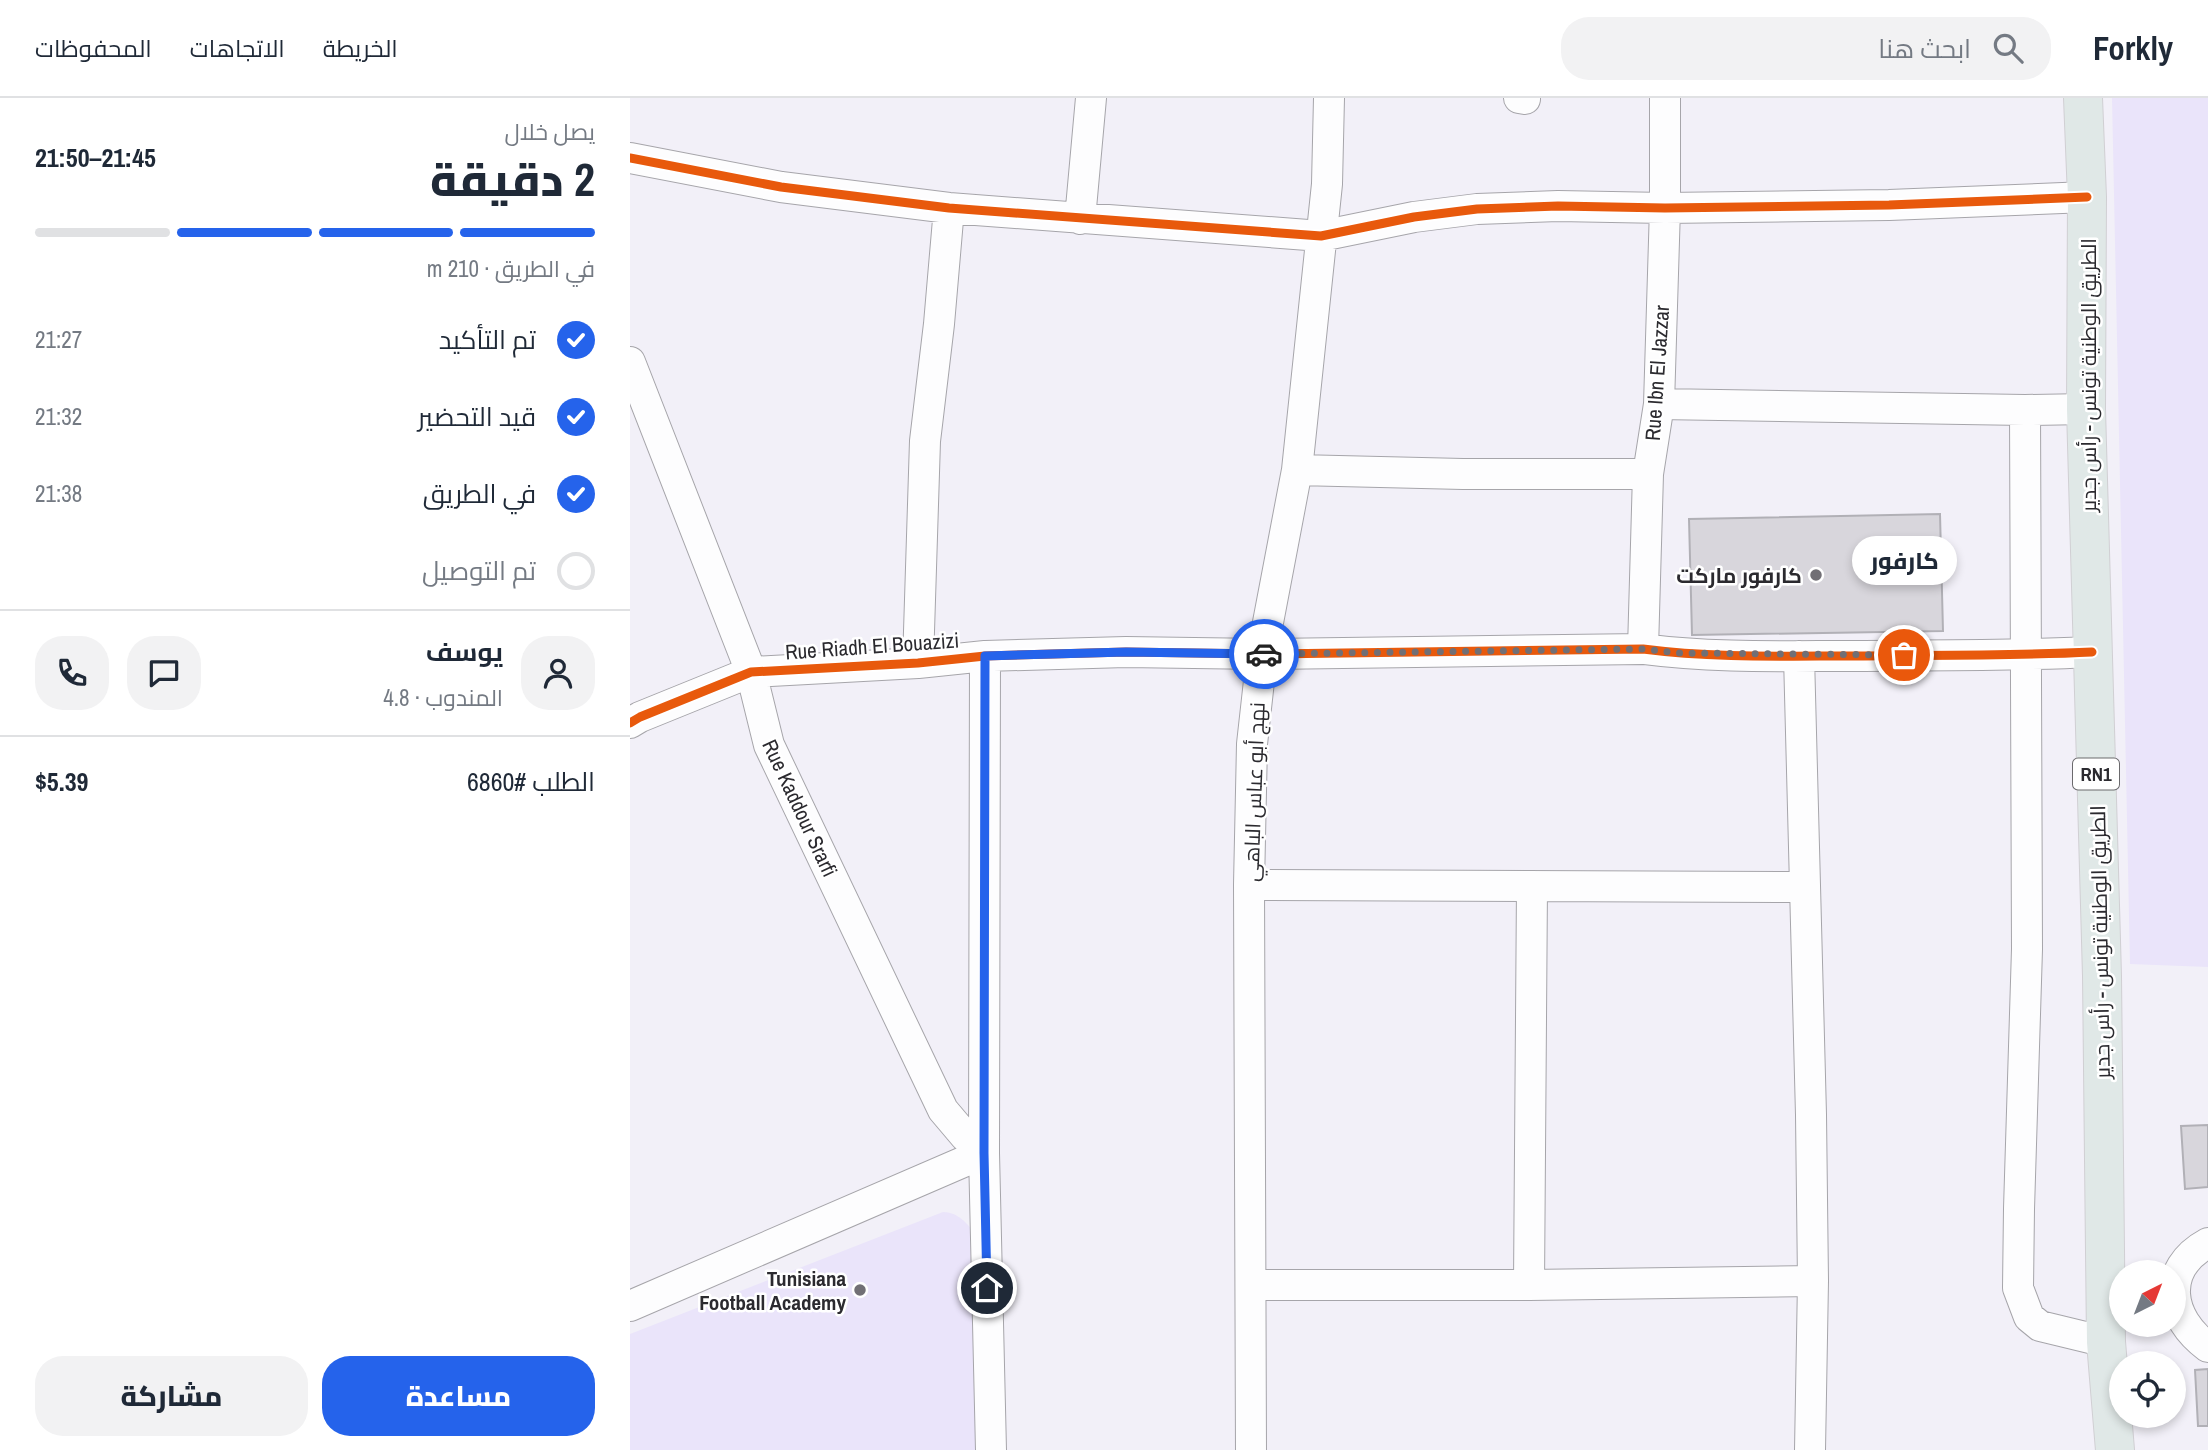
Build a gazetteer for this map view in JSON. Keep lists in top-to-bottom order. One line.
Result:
{"streets":{"main road":["الطريق الوطنية تونس - رأس جدير","RN1"],"street":["Rue Ibn El Jazzar","Rue Riadh El Bouazizi","نهج أبو عباس الباهي","Rue Kaddour Srarfi"]},"crossings":[["Rue Ibn El Jazzar","Rue Riadh El Bouazizi"],["الطريق الوطنية تونس - رأس جدير","Rue Riadh El Bouazizi"],["Rue Riadh El Bouazizi","نهج أبو عباس الباهي"],["Rue Riadh El Bouazizi","Rue Kaddour Srarfi"]],"places":["كارفور ماركت","كارفور","Tunisiana Football Academy"],"north":"top right","page":{"header":"Forkly","search":"ابحث هنا","nav":["الخريطة","الاتجاهات","المحفوظات"],"heading":["2 دقيقة","يصل خلال","21:45–21:50"],"panel":["يوسف","المندوب · 4.8","الطلب #6860","$5.39"],"bar":"في الطريق · 210 m","list":[["تم التأكيد","21:27"],["قيد التحضير","21:32"],["في الطريق","21:38"],"تم التوصيل"],"bubble":"كارفور","buttons":["مساعدة","مشاركة"]}}
